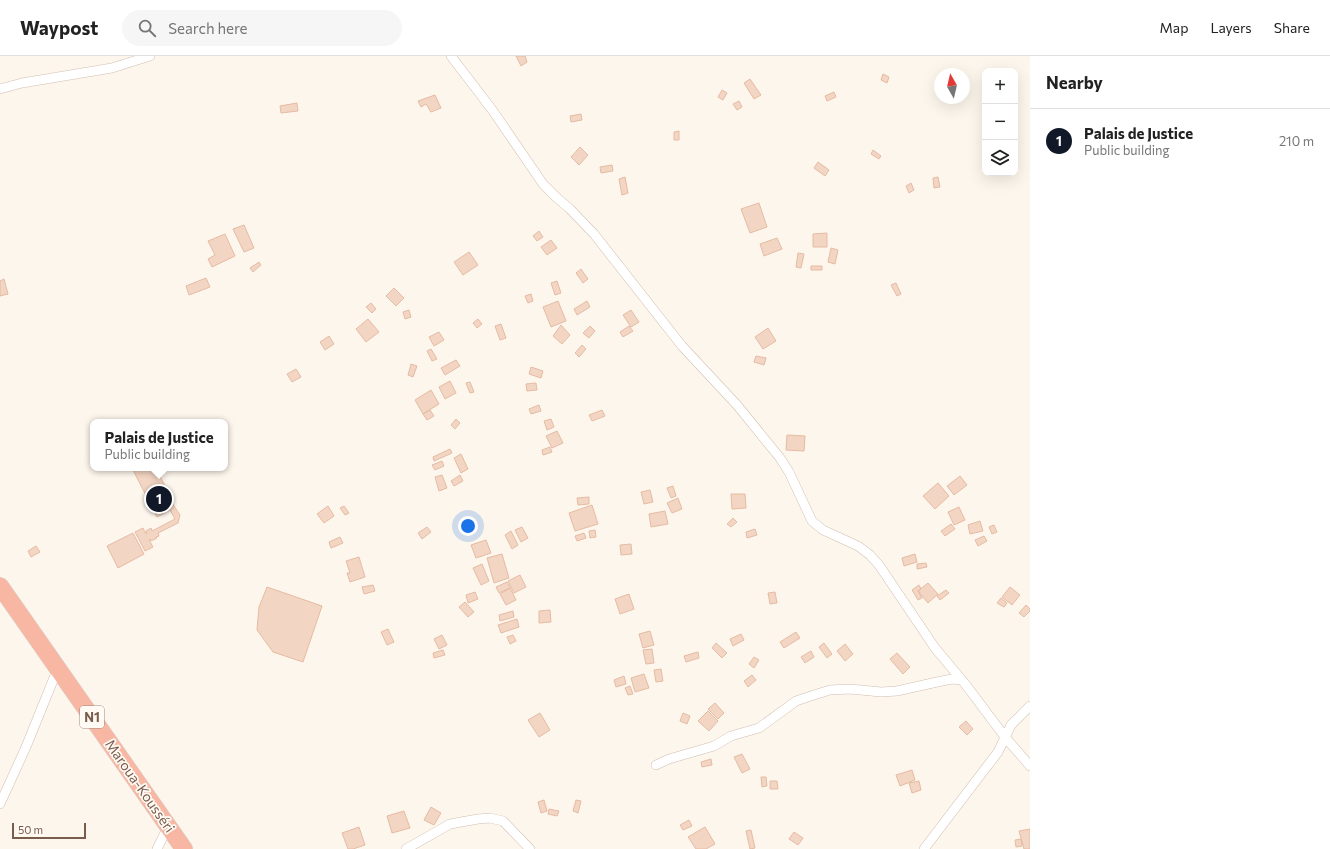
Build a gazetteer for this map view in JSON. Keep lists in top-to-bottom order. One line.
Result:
{"streets":{"highway":["N1","Maroua-Kousséri"]},"scale_bar":"50 m","north":"top","page":{"header":"Waypost","search":"Search here","nav":["Map","Layers","Share"],"heading":"Nearby","map_buttons":["+","−"],"list":[{"mark":"1","name":"Palais de Justice","note":"Public building","value":"210 m"}],"popup":["Palais de Justice","Public building"],"pins":"1","scale":"50 m"}}
